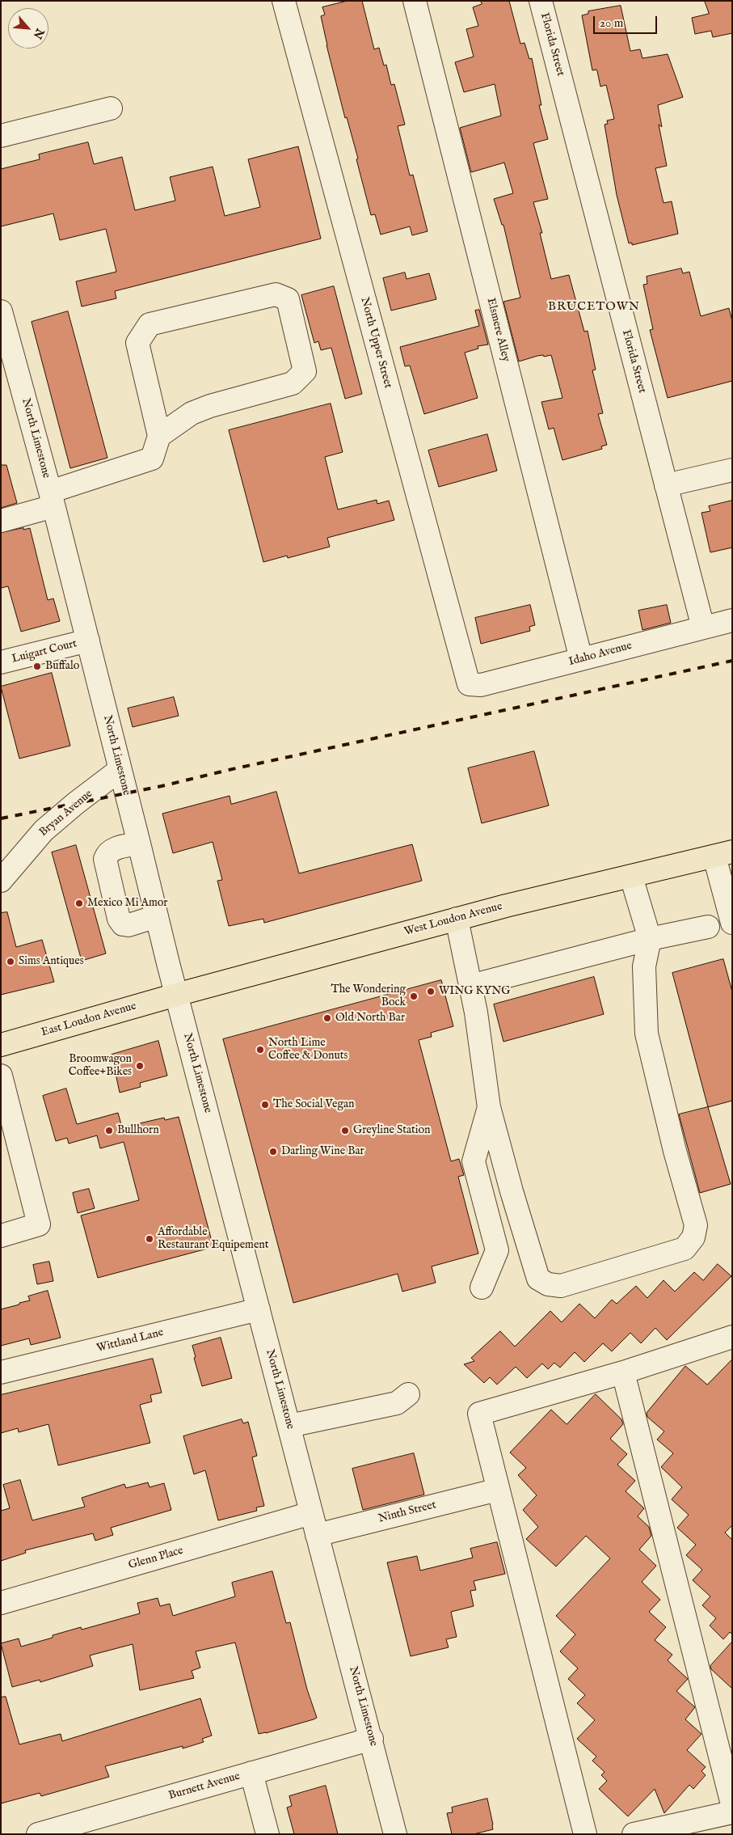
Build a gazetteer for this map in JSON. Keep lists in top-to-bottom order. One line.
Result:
{"streets":{"main road":["West Loudon Avenue","East Loudon Avenue"],"street":["Florida Street","Elsmere Alley","North Upper Street","North Limestone","Luigart Court","Idaho Avenue","Bryan Avenue","Wittland Lane","Ninth Street","Glenn Place","Burnett Avenue"]},"crossings":[["Florida Street","Idaho Avenue"],["Elsmere Alley","Idaho Avenue"],["North Upper Street","Idaho Avenue"],["North Limestone","Luigart Court"],["North Limestone","Bryan Avenue"],["North Limestone","West Loudon Avenue"],["North Limestone","East Loudon Avenue"],["North Limestone","Wittland Lane"],["North Limestone","Ninth Street"],["North Limestone","Glenn Place"],["North Limestone","Burnett Avenue"],["West Loudon Avenue","East Loudon Avenue"]],"districts":["BRUCETOWN"],"places":["Buffalo","Mexico Mi Amor","Sims Antiques","WING KYNG","The Wondering Bock","Old North Bar","North Lime Coffee & Donuts","Broomwagon Coffee+Bikes","The Social Vegan","Bullhorn","Greyline Station","Darling Wine Bar","Affordable Restaurant Equipement"],"scale_bar":"20 m","north":"bottom right"}
